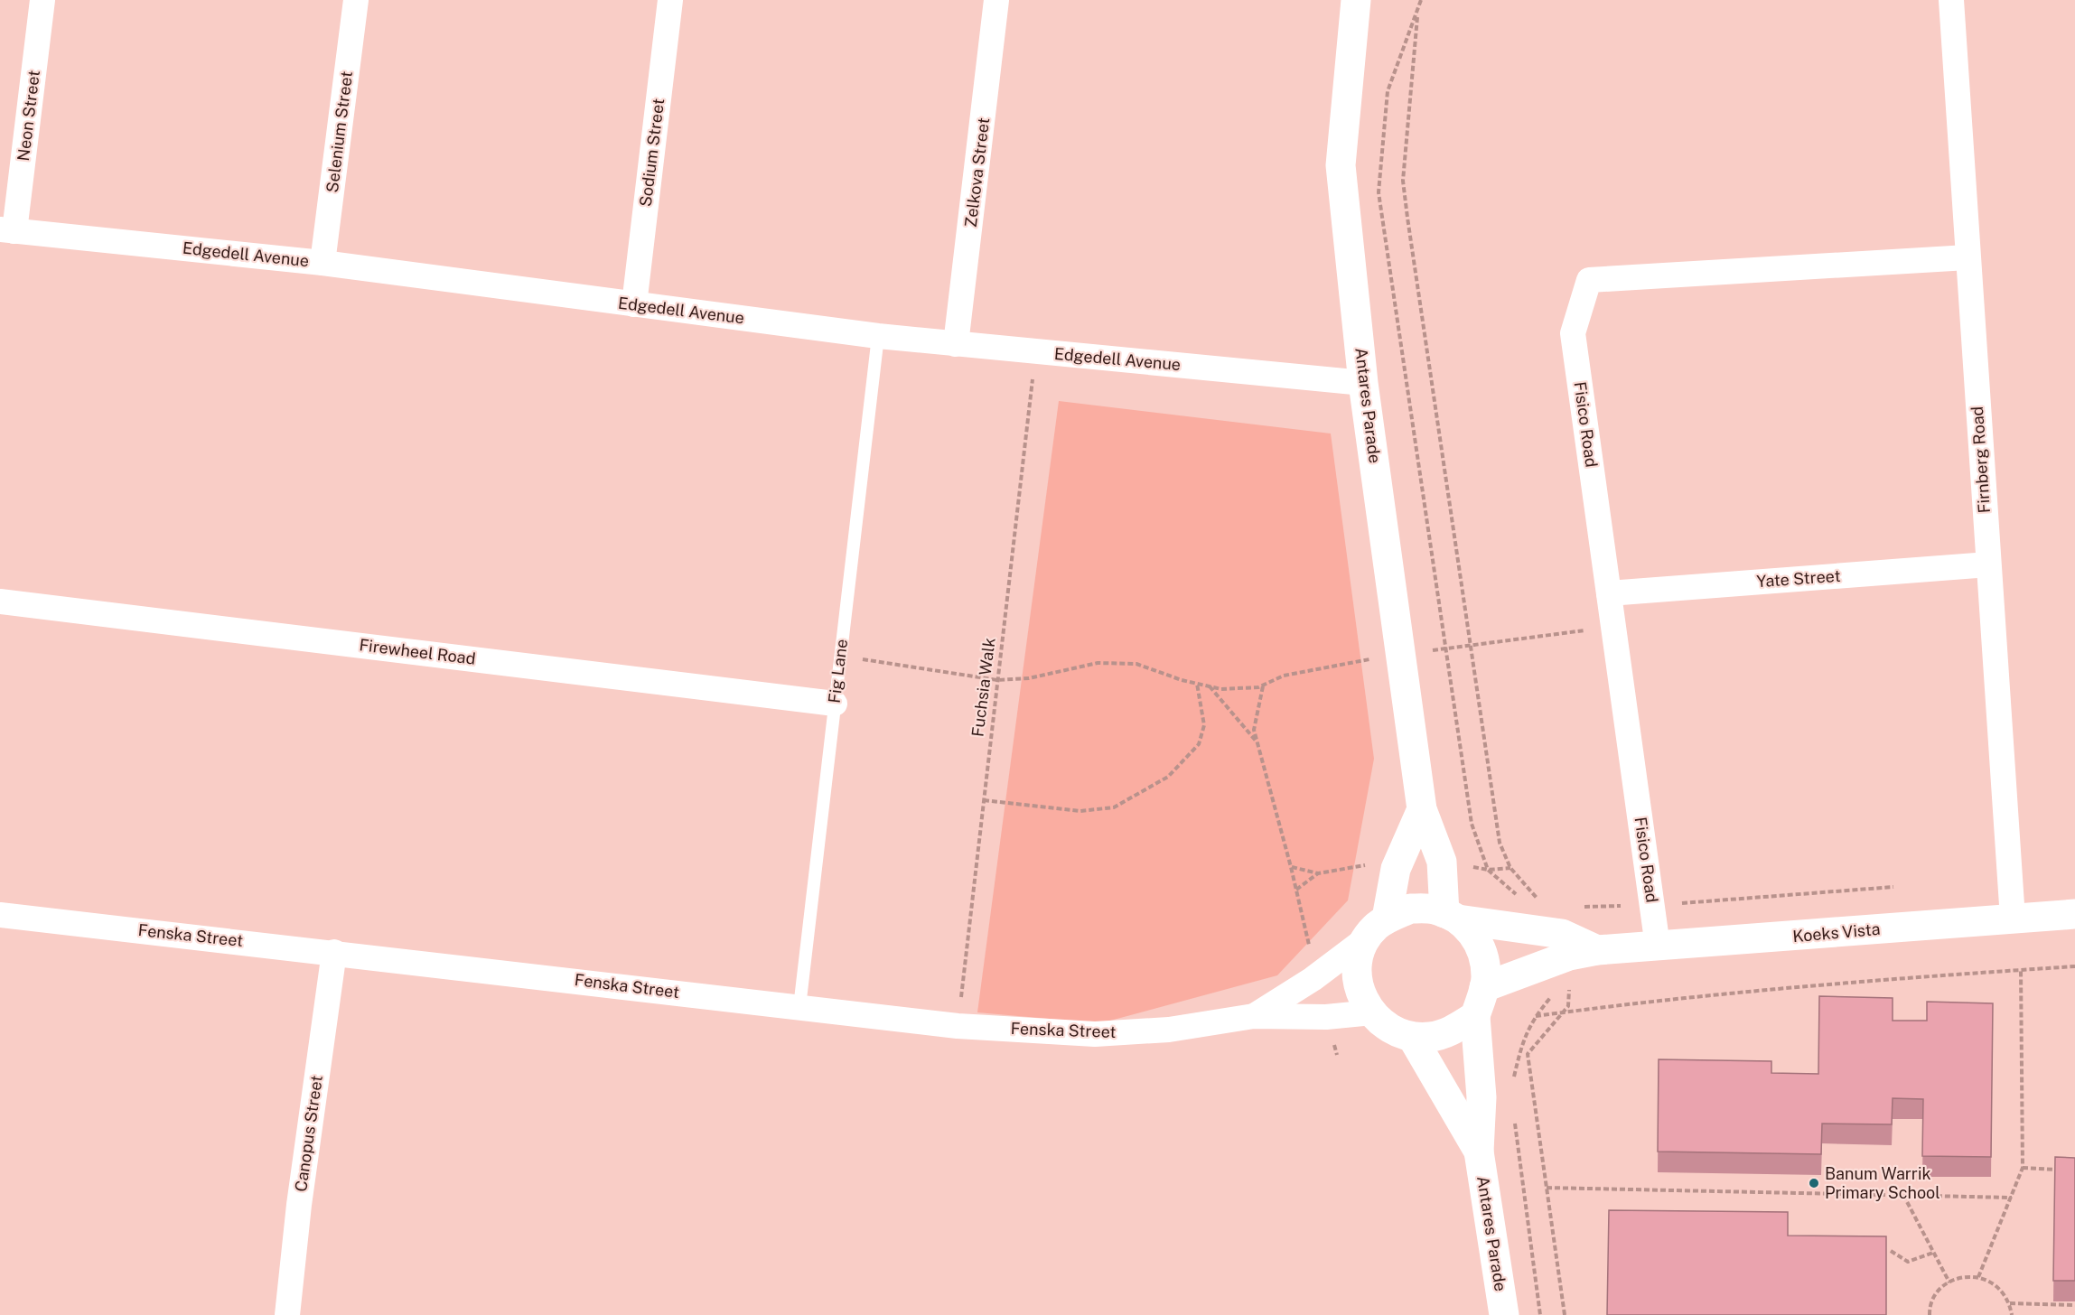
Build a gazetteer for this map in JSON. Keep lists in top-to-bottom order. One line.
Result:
{"streets":{"street":["Neon Street","Selenium Street","Sodium Street","Zelkova Street","Edgedell Avenue","Antares Parade","Fisico Road","Firnberg Road","Yate Street","Firewheel Road","Koeks Vista","Fenska Street","Canopus Street"],"lane":["Fig Lane"],"path":["Fuchsia Walk"]},"crossings":[["Neon Street","Edgedell Avenue"],["Selenium Street","Edgedell Avenue"],["Sodium Street","Edgedell Avenue"],["Zelkova Street","Edgedell Avenue"],["Edgedell Avenue","Antares Parade"],["Edgedell Avenue","Fig Lane"],["Edgedell Avenue","Fuchsia Walk"],["Antares Parade","Koeks Vista"],["Fisico Road","Firnberg Road"],["Fisico Road","Yate Street"],["Fisico Road","Koeks Vista"],["Firnberg Road","Yate Street"],["Firnberg Road","Koeks Vista"],["Firewheel Road","Fig Lane"],["Fig Lane","Fenska Street"],["Fuchsia Walk","Fenska Street"],["Fenska Street","Canopus Street"]],"places":["Banum Warrik Primary School"]}
